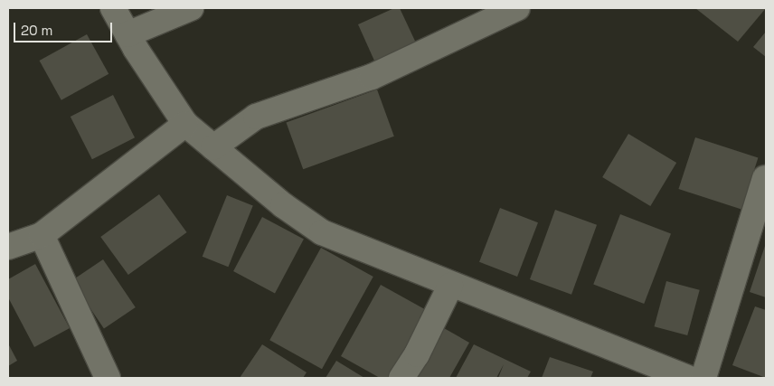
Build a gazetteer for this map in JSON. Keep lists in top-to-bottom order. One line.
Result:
{"scale_bar":"20 m"}
